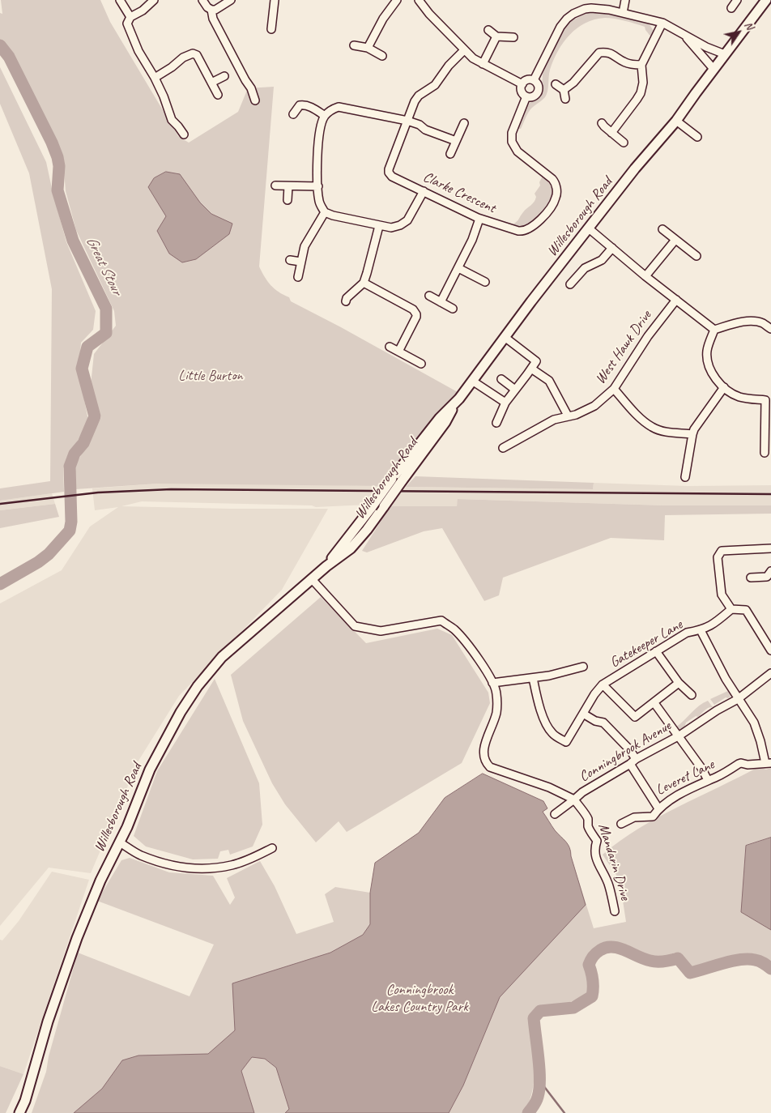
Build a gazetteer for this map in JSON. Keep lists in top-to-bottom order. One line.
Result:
{"streets":{"main road":["Willesborough Road"],"street":["Clarke Crescent","West Hawk Drive","Gatekeeper Lane","Conningbrook Avenue","Leveret Lane","Mandarin Drive"]},"crossings":[["Conningbrook Avenue","Leveret Lane"],["Conningbrook Avenue","Mandarin Drive"],["Leveret Lane","Mandarin Drive"]],"water":["Great Stour"],"parks":["Little Burton","Conningbrook Lakes Country Park"],"north":"top right"}
